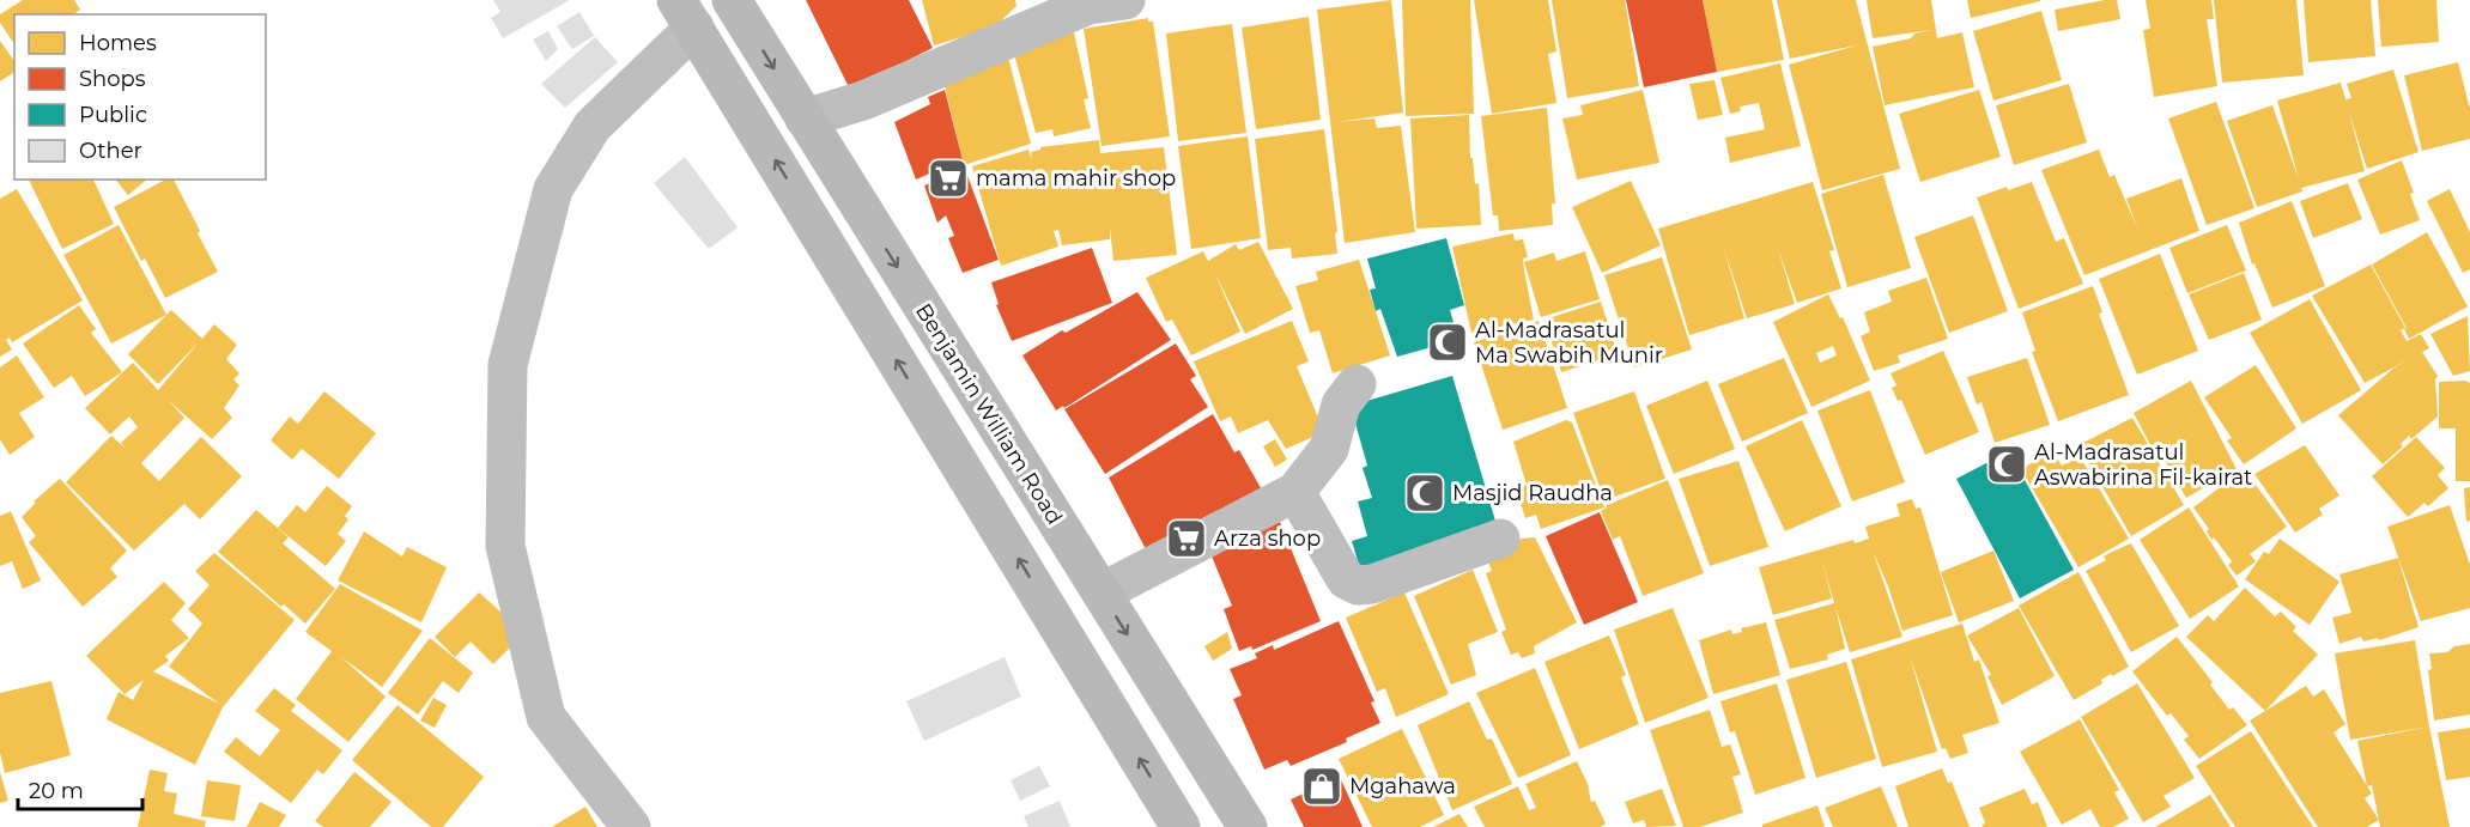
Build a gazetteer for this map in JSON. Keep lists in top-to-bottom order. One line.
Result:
{"streets":{"main road":["Benjamin William Road"]},"places":{"supermarket":["mama mahir shop","Arza shop"],"mosque":["Al-Madrasatul Ma Swabih Munir","Al-Madrasatul Aswabirina Fil-kairat","Masjid Raudha"],"shop":["Mgahawa"]},"legend":["Homes","Shops","Public","Other"],"scale_bar":"20 m"}
